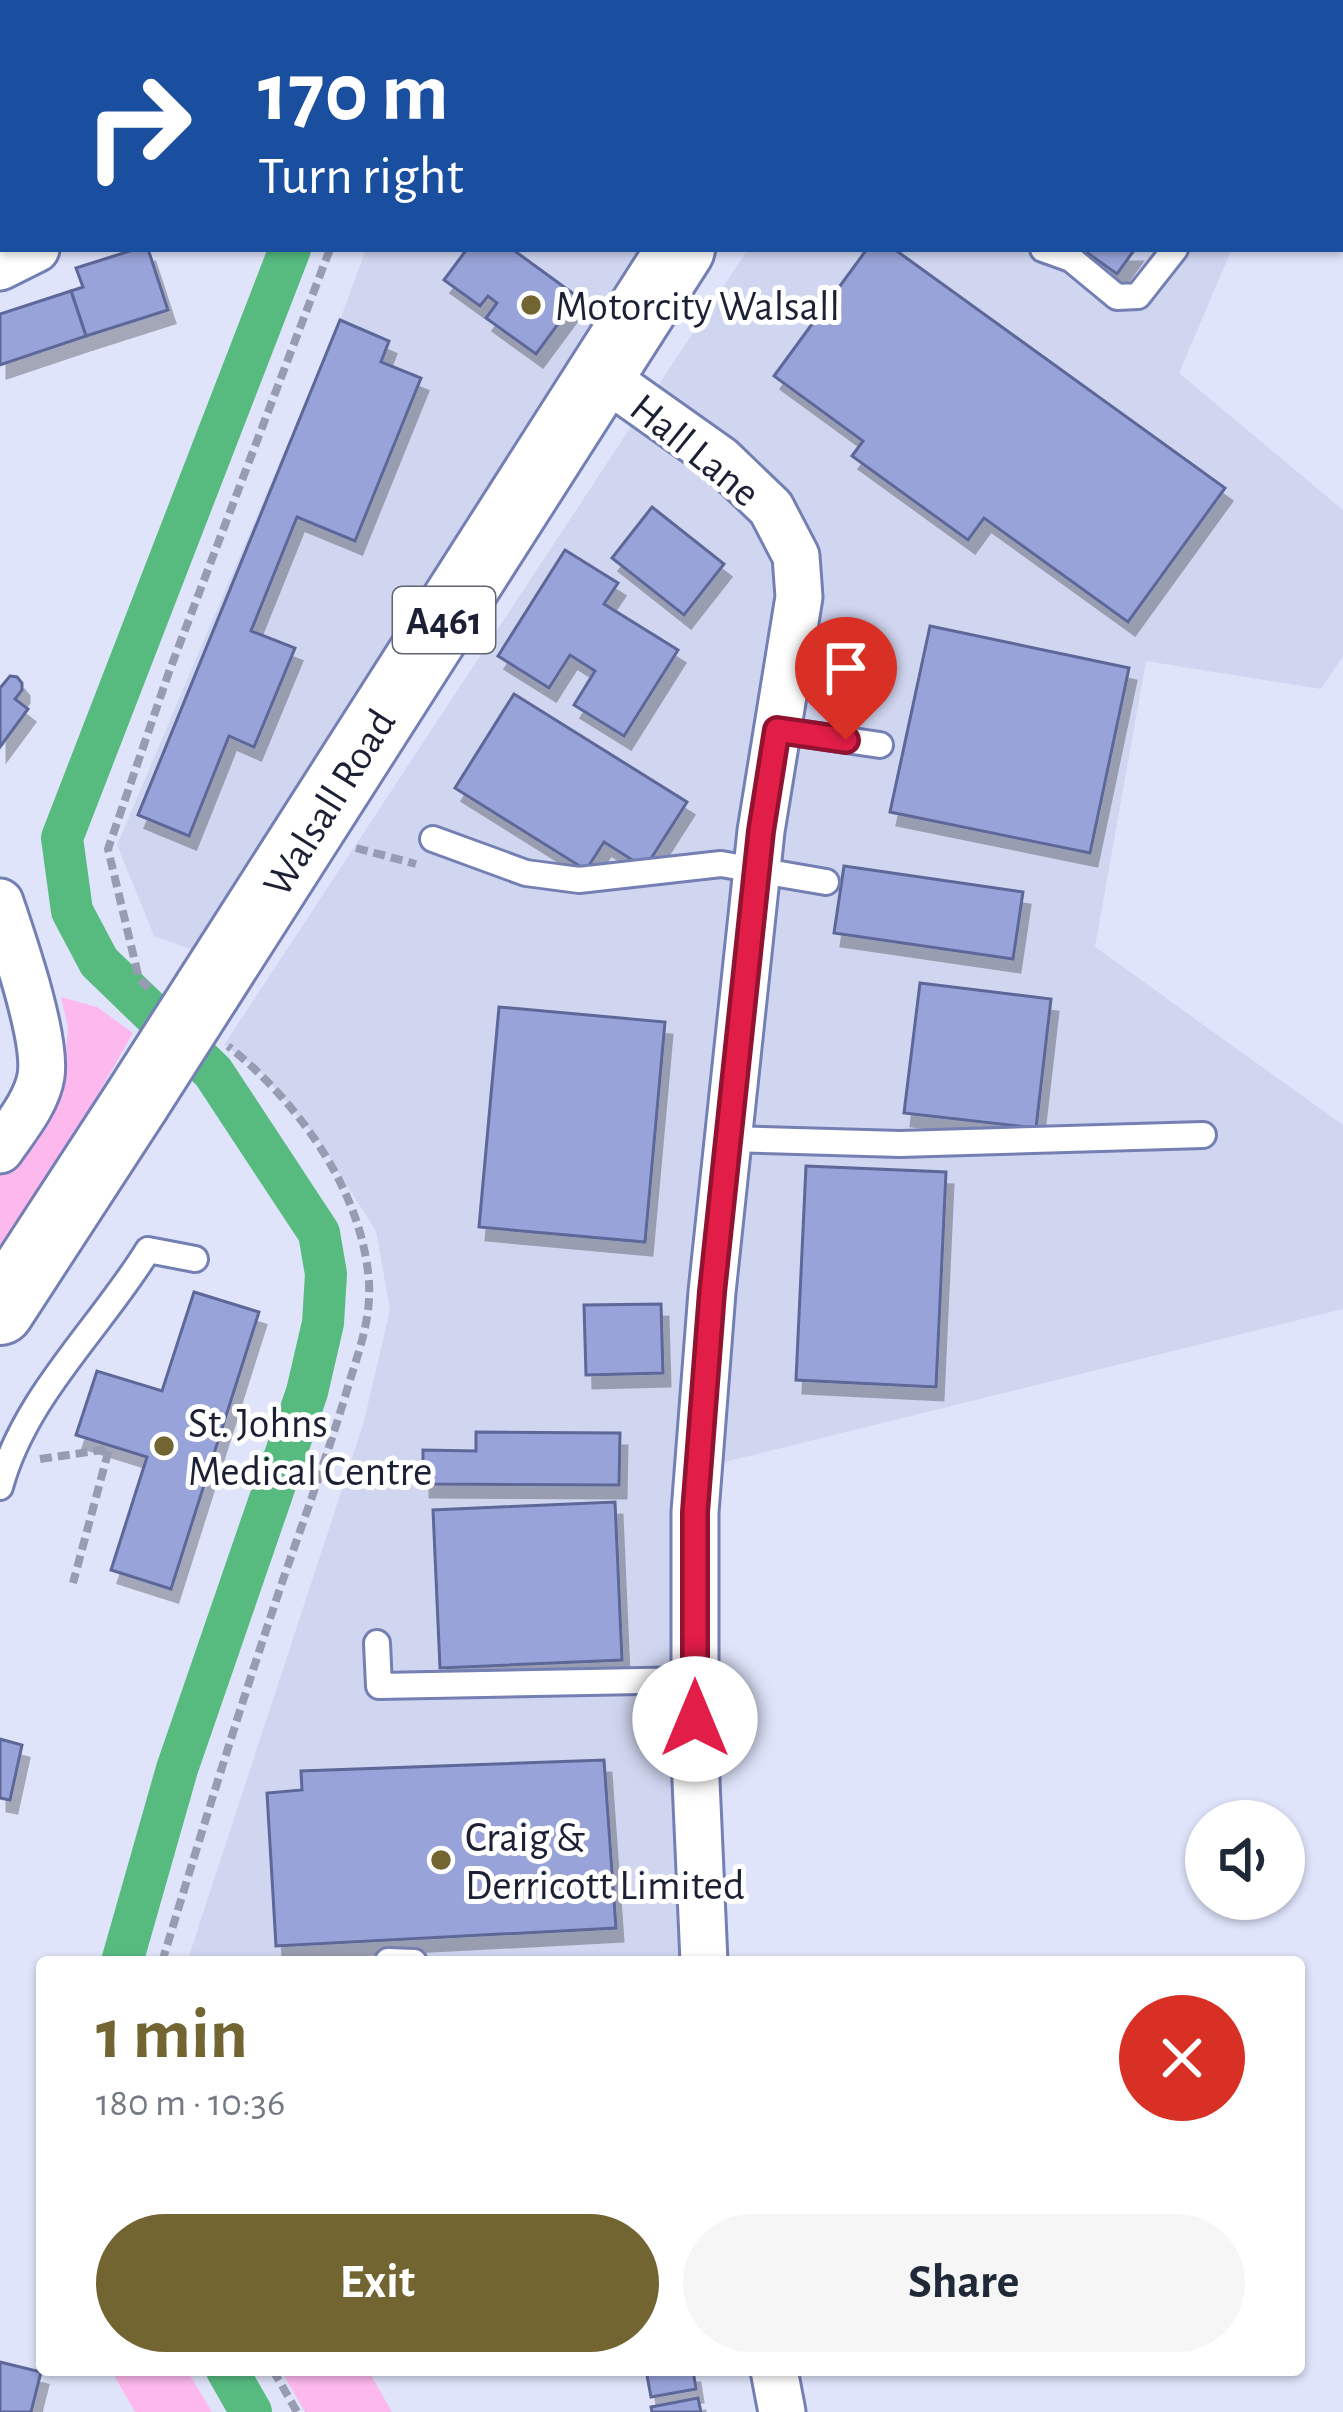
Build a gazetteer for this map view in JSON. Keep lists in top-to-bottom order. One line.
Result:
{"streets":{"highway":["A461","Walsall Road"],"street":["Hall Lane"]},"crossings":[["Hall Lane","Walsall Road"],["A461","Walsall Road"]],"places":["Motorcity Walsall","St. Johns Medical Centre","Craig & Derricott Limited"],"page":{"turn":["170 m","Turn right"],"heading":["1 min","180 m · 10:36"],"buttons":["Exit","Share"]}}
